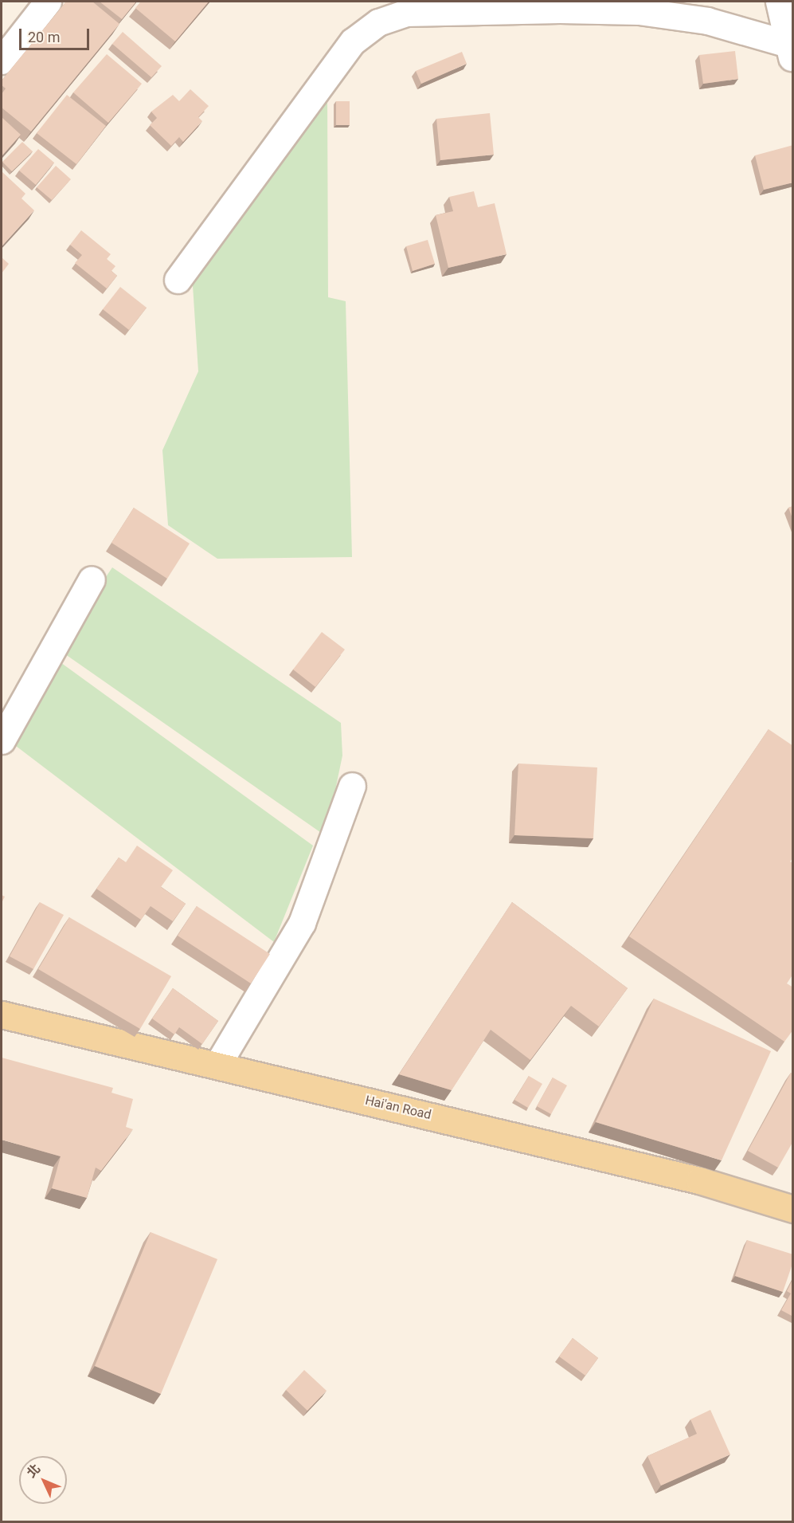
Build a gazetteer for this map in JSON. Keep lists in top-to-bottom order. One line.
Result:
{"streets":{"main road":["Hai'an Road"]},"scale_bar":"20 m","north":"top left"}
